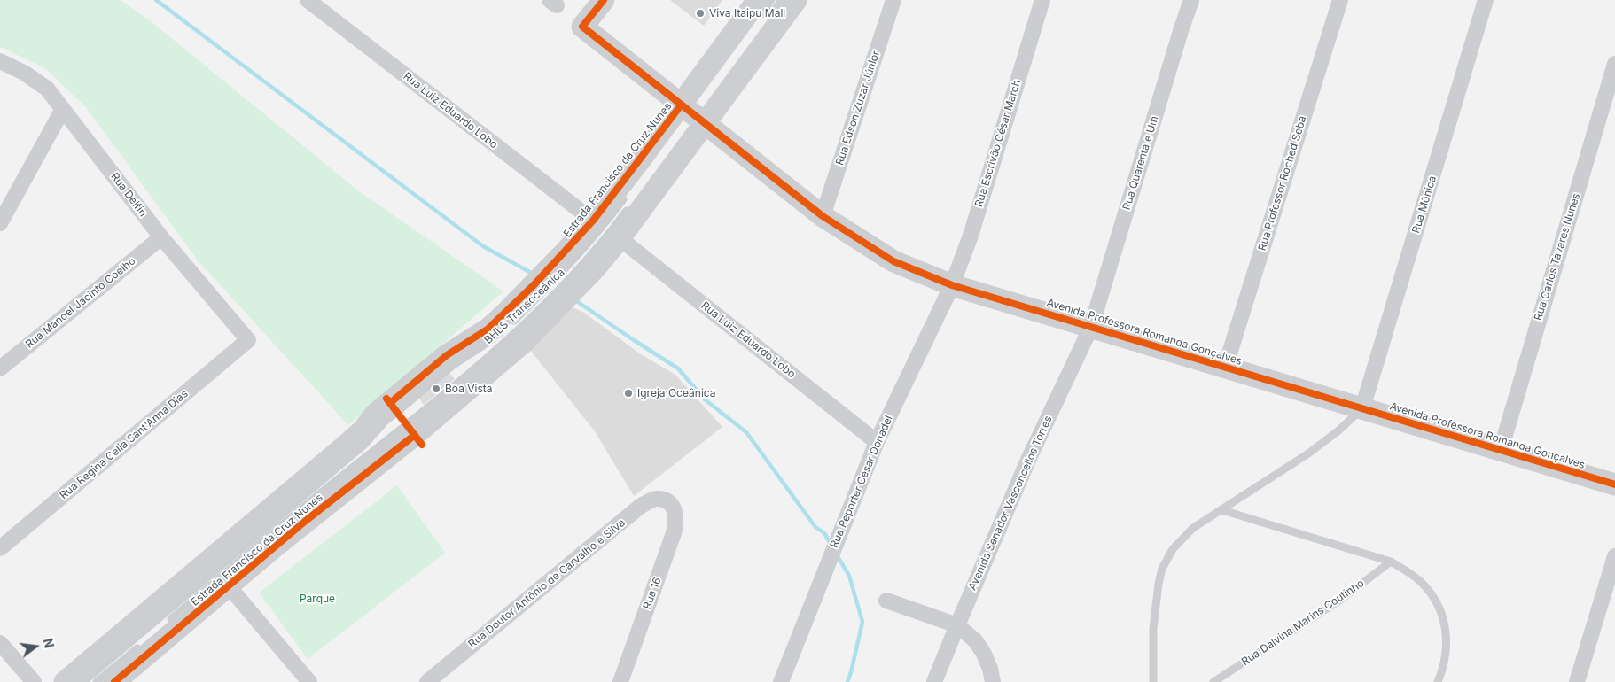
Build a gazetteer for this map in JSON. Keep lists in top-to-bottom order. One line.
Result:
{"streets":{"main road":["Estrada Francisco da Cruz Nunes","Avenida Professora Romanda Gonçalves"],"street":["Rua Edson Zuzar Júnior","Rua Luiz Eduardo Lobo","Rua Escrivão César March","Rua Quarenta e Um","Rua Professor Roched Seba","Rua Delfin","Rua Mônica","Rua Carlos Tavares Nunes","Rua Manoel Jacinto Coelho","Rua Regina Celia Sant'Anna Dias","Rua Reporter Cesar Donadel","Avenida Senador Vasconcellos Torres","Rua Doutor Antônio de Carvalho e Silva","Rua 16"],"lane":["BHLS Transoceânica","Rua Dalvina Marins Coutinho"]},"crossings":[["Rua Edson Zuzar Júnior","Avenida Professora Romanda Gonçalves"],["Rua Luiz Eduardo Lobo","Estrada Francisco da Cruz Nunes"],["Rua Luiz Eduardo Lobo","Rua Reporter Cesar Donadel"],["Rua Escrivão César March","Avenida Professora Romanda Gonçalves"],["Rua Escrivão César March","Rua Reporter Cesar Donadel"],["Rua Quarenta e Um","Avenida Professora Romanda Gonçalves"],["Rua Quarenta e Um","Avenida Senador Vasconcellos Torres"],["Estrada Francisco da Cruz Nunes","Avenida Professora Romanda Gonçalves"],["Rua Professor Roched Seba","Avenida Professora Romanda Gonçalves"],["Rua Delfin","Rua Manoel Jacinto Coelho"],["Rua Delfin","Rua Regina Celia Sant'Anna Dias"],["Rua Mônica","Avenida Professora Romanda Gonçalves"],["Rua Carlos Tavares Nunes","Avenida Professora Romanda Gonçalves"],["Avenida Professora Romanda Gonçalves","Rua Reporter Cesar Donadel"],["Avenida Professora Romanda Gonçalves","Avenida Senador Vasconcellos Torres"],["Rua Doutor Antônio de Carvalho e Silva","Rua 16"]],"parks":["Parque"],"places":["Viva Itaipu Mall","Boa Vista","Igreja Oceânica"],"north":"right"}
